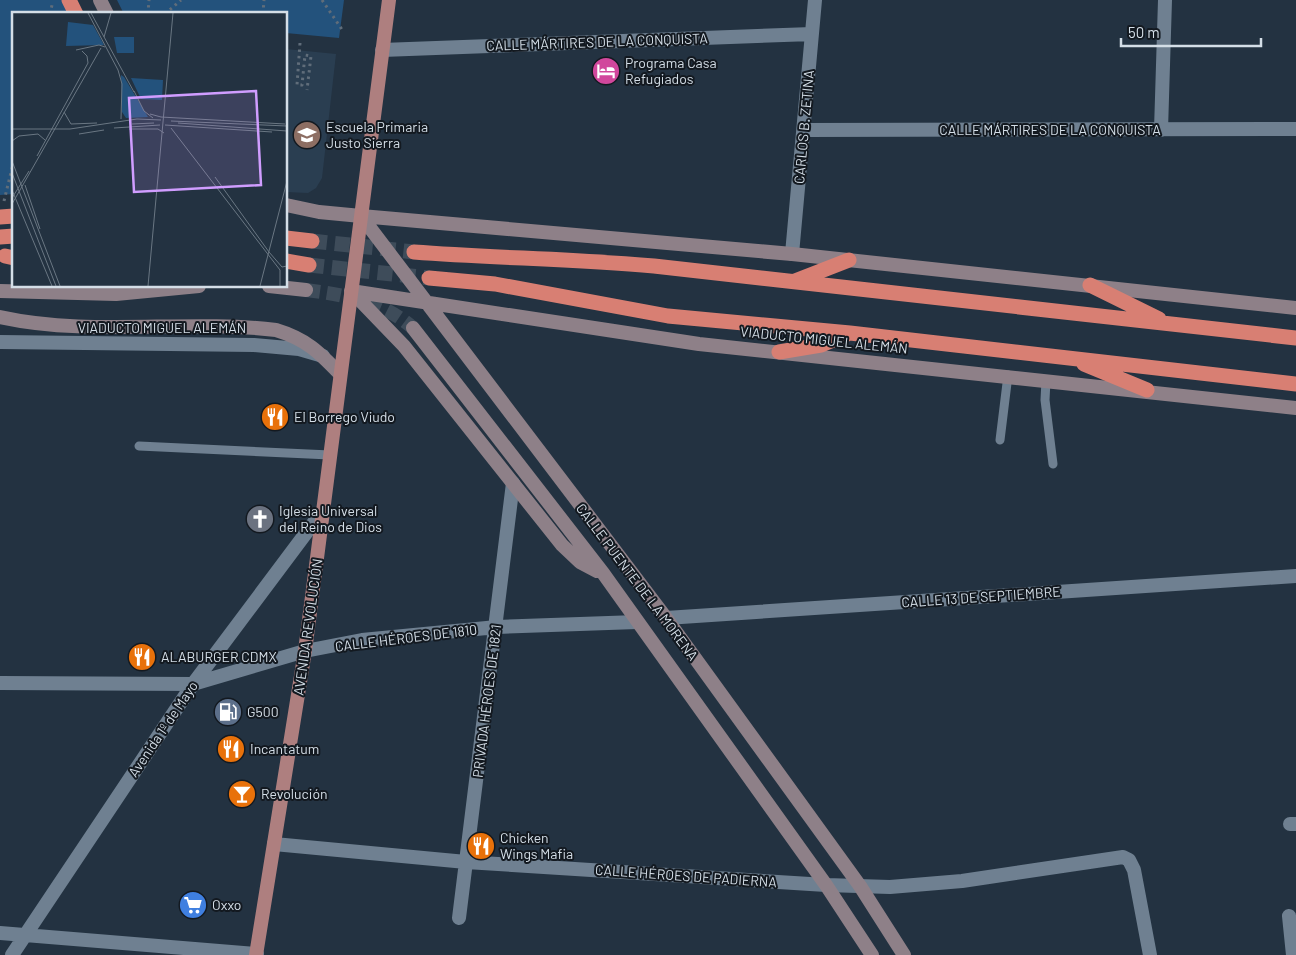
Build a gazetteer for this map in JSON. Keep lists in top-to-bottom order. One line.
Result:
{"streets":{"highway":["VIADUCTO MIGUEL ALEMÁN"],"main road":["CALLE PUENTE DE LA MORENA","AVENIDA REVOLUCIÓN"],"street":["CALLE MÁRTIRES DE LA CONQUISTA","CARLOS B. ZETINA","CALLE 13 DE SEPTIEMBRE","CALLE HÉROES DE 1810","PRIVADA HÉROES DE 1821","Avenida 1º de Mayo","CALLE HÉROES DE PADIERNA"]},"crossings":[["CALLE MÁRTIRES DE LA CONQUISTA","CARLOS B. ZETINA"],["CALLE MÁRTIRES DE LA CONQUISTA","AVENIDA REVOLUCIÓN"],["VIADUCTO MIGUEL ALEMÁN","CALLE PUENTE DE LA MORENA"],["VIADUCTO MIGUEL ALEMÁN","AVENIDA REVOLUCIÓN"],["CALLE PUENTE DE LA MORENA","CALLE 13 DE SEPTIEMBRE"],["CALLE PUENTE DE LA MORENA","AVENIDA REVOLUCIÓN"],["CALLE PUENTE DE LA MORENA","CALLE HÉROES DE 1810"],["CALLE PUENTE DE LA MORENA","PRIVADA HÉROES DE 1821"],["CALLE PUENTE DE LA MORENA","CALLE HÉROES DE PADIERNA"],["AVENIDA REVOLUCIÓN","CALLE HÉROES DE 1810"],["AVENIDA REVOLUCIÓN","Avenida 1º de Mayo"],["AVENIDA REVOLUCIÓN","CALLE HÉROES DE PADIERNA"],["CALLE HÉROES DE 1810","PRIVADA HÉROES DE 1821"],["CALLE HÉROES DE 1810","Avenida 1º de Mayo"],["PRIVADA HÉROES DE 1821","CALLE HÉROES DE PADIERNA"]],"places":{"hotel":["Programa Casa Refugiados"],"school or university":["Escuela Primaria Justo Sierra"],"restaurant":["El Borrego Viudo","ALABURGER CDMX","Incantatum","Chicken Wings Mafia"],"church":["Iglesia Universal del Reino de Dios"],"fuel station":["G500"],"bar":["Revolución"],"supermarket":["Oxxo"]},"scale_bar":"50 m"}
